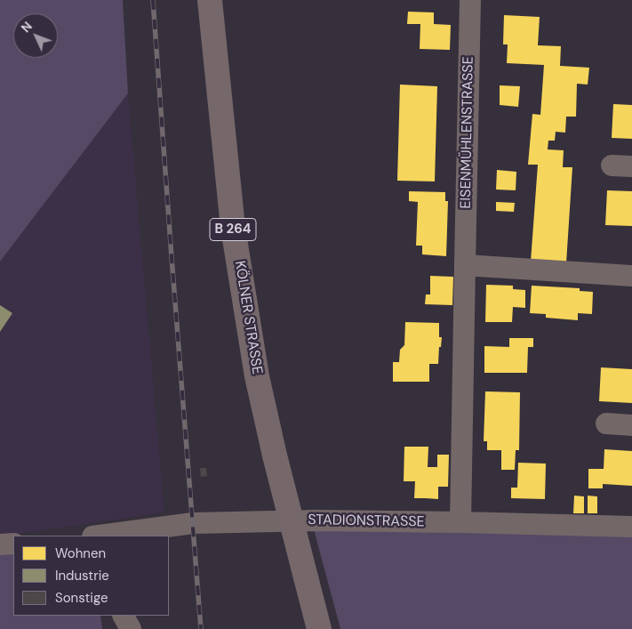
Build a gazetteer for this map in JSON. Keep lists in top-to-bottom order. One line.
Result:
{"streets":{"main road":["B 264","KÖLNER STRASSE"],"street":["EISENMÜHLENSTRASSE","STADIONSTRASSE"]},"crossings":[["EISENMÜHLENSTRASSE","STADIONSTRASSE"]],"legend":["Wohnen","Industrie","Sonstige"],"north":"top left"}
